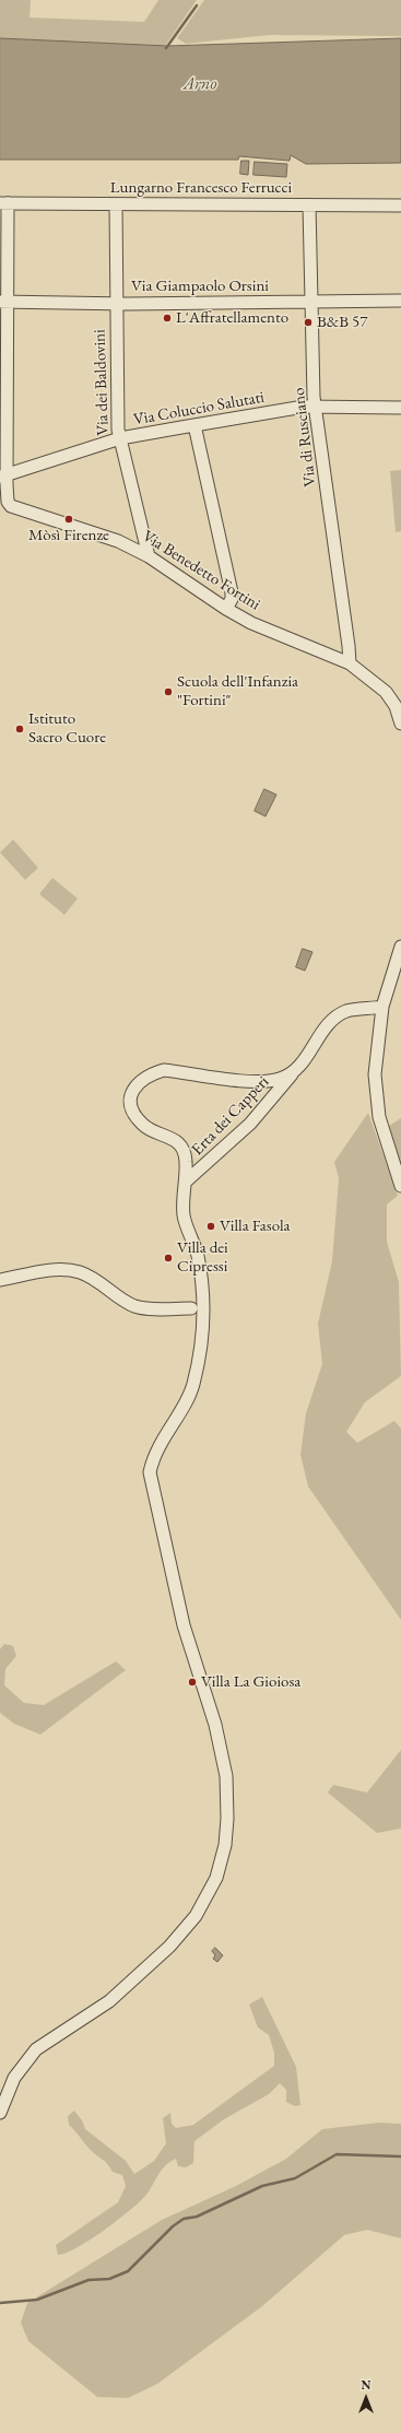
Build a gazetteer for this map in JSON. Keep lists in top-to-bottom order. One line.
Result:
{"streets":{"street":["Lungarno Francesco Ferrucci","Via Giampaolo Orsini","Via dei Baldovini","Via Coluccio Salutati","Via di Rusciano","Via Benedetto Fortini","Erta dei Capperi"]},"crossings":[["Lungarno Francesco Ferrucci","Via dei Baldovini"],["Lungarno Francesco Ferrucci","Via di Rusciano"],["Via Giampaolo Orsini","Via dei Baldovini"],["Via Giampaolo Orsini","Via di Rusciano"],["Via dei Baldovini","Via Coluccio Salutati"],["Via dei Baldovini","Via Benedetto Fortini"],["Via Coluccio Salutati","Via di Rusciano"],["Via Coluccio Salutati","Via Benedetto Fortini"],["Via di Rusciano","Via Benedetto Fortini"]],"water":["Arno"],"places":["L'Affratellamento","B&B 57","Mòsì Firenze","Scuola dell'Infanzia \"Fortini\"","Istituto Sacro Cuore","Villa Fasola","Villa dei Cipressi","Villa La Gioiosa"],"north":"top"}
